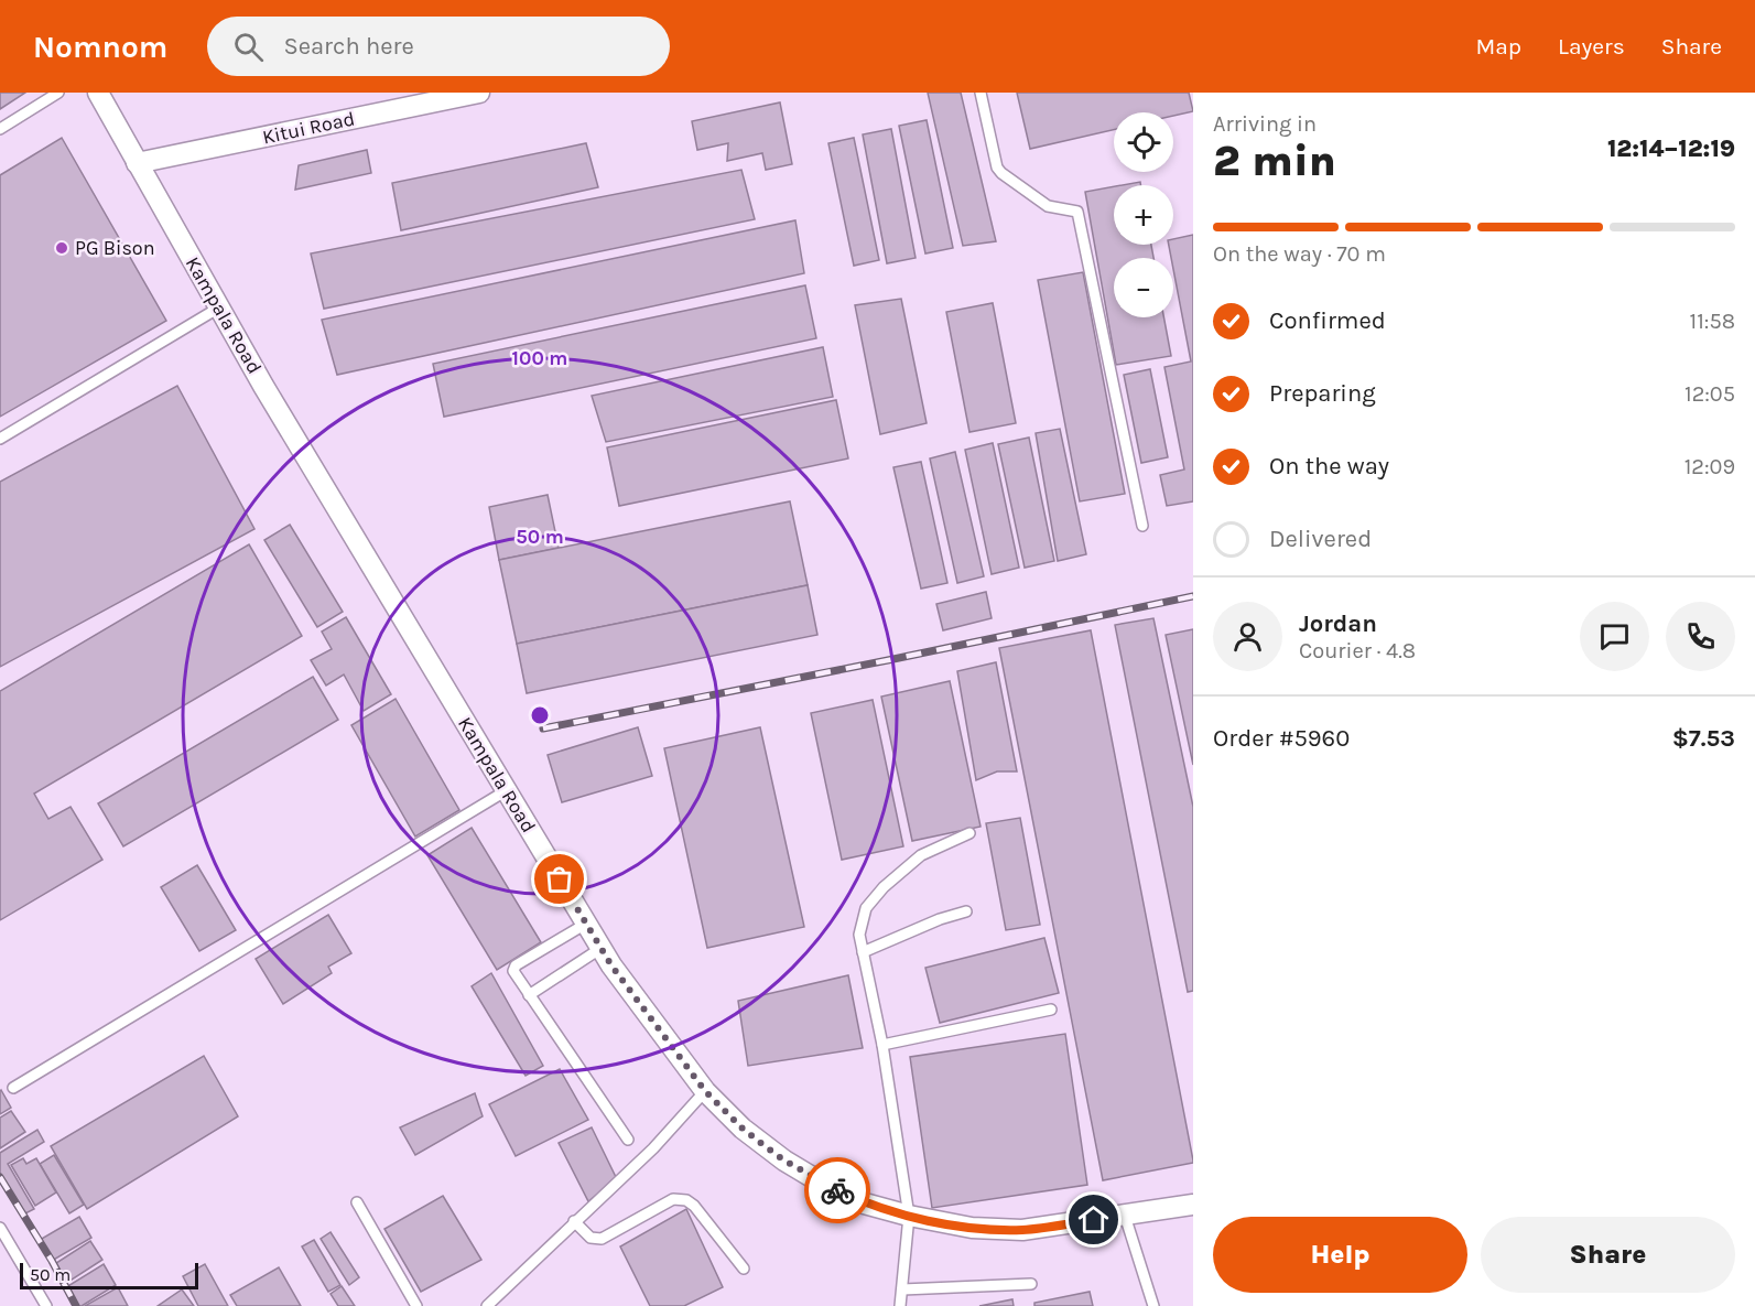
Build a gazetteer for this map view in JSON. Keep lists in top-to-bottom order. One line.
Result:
{"streets":{"street":["Kitui Road","Kampala Road"]},"crossings":[["Kitui Road","Kampala Road"]],"places":["PG Bison"],"scale_bar":"50 m","page":{"header":"Nomnom","search":"Search here","nav":["Map","Layers","Share"],"heading":["2 min","Arriving in","12:14–12:19"],"panel":["Jordan","Courier · 4.8","Order #5960","$7.53"],"map_buttons":["+","−"],"bar":"On the way · 70 m","list":[["Confirmed","11:58"],["Preparing","12:05"],["On the way","12:09"],"Delivered"],"buttons":["Help","Share"],"scale":"50 m"},"rings":["100 m","50 m"]}
